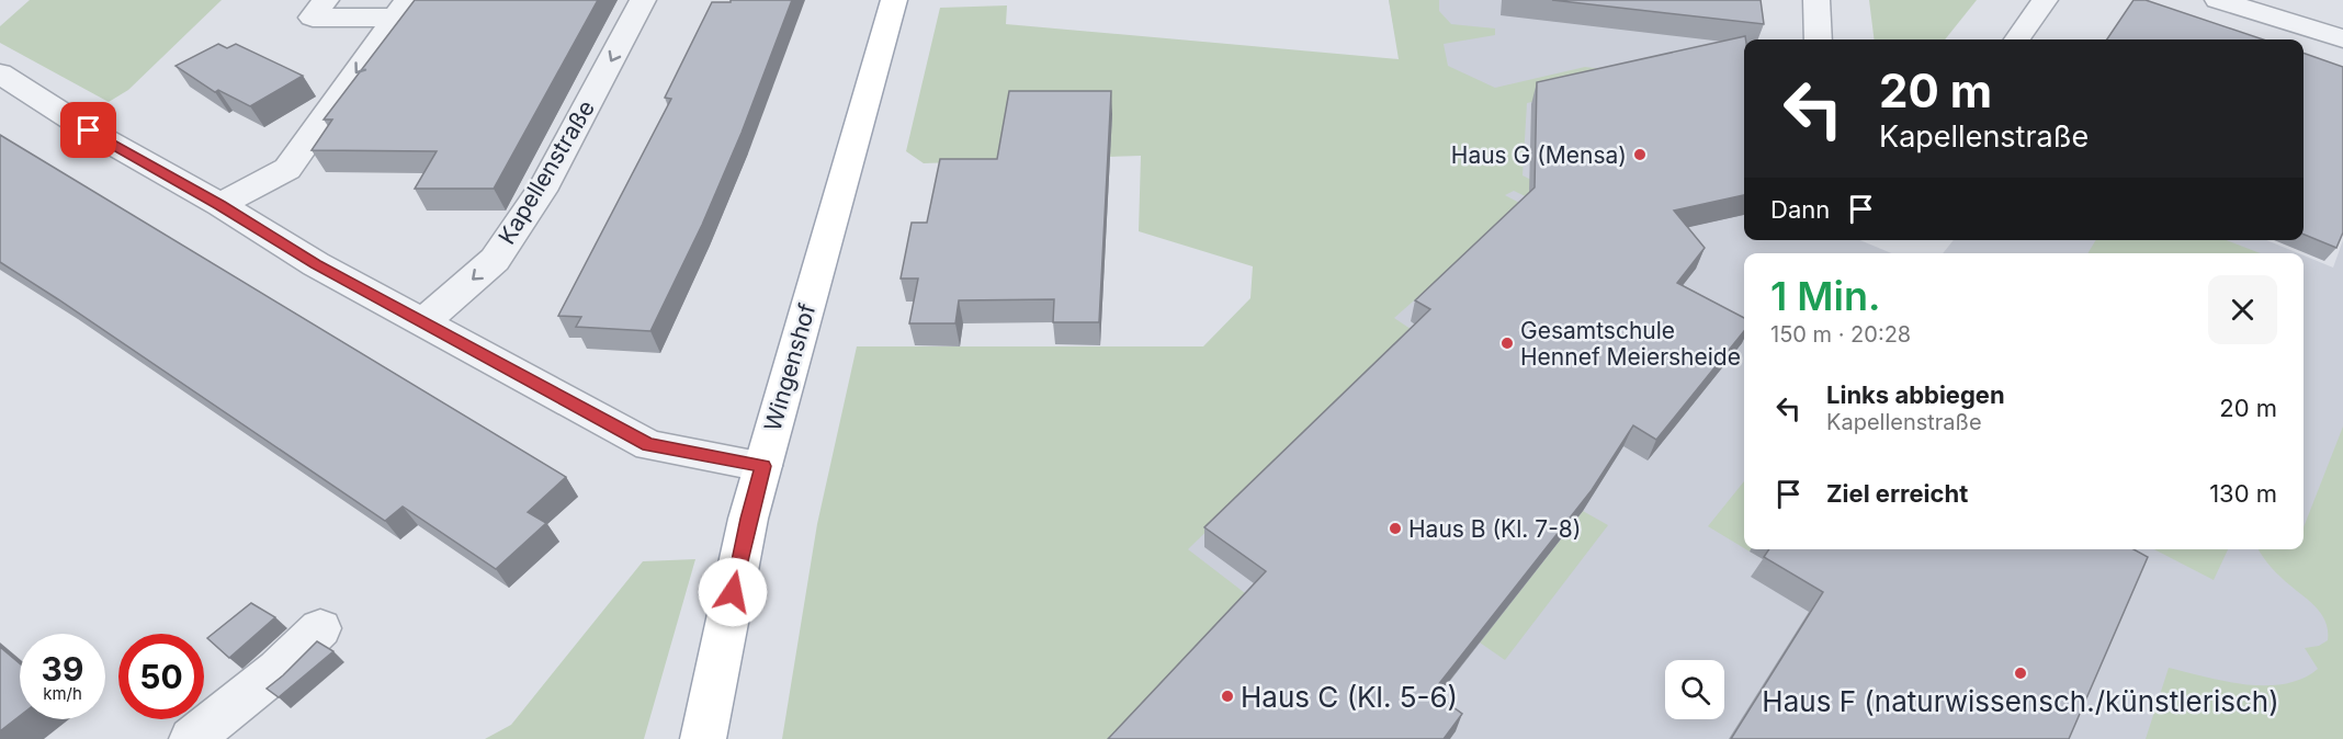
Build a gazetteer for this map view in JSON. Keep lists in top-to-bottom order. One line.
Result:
{"streets":{"main road":["Wingenshof"],"street":["Kapellenstraße"]},"places":["Haus G (Mensa)","Gesamtschule Hennef Meiersheide","Haus B (Kl. 7-8)","Haus F (naturwissensch./künstlerisch)","Haus C (Kl. 5-6)"],"page":{"turn":["20 m","Kapellenstraße"],"then":"Dann","heading":["1 Min.","150 m · 20:28"],"list":[{"name":"Links abbiegen","note":"Kapellenstraße","value":"20 m"},{"name":"Ziel erreicht","value":"130 m"}],"speed":"39 km/h","limit":"50"}}
